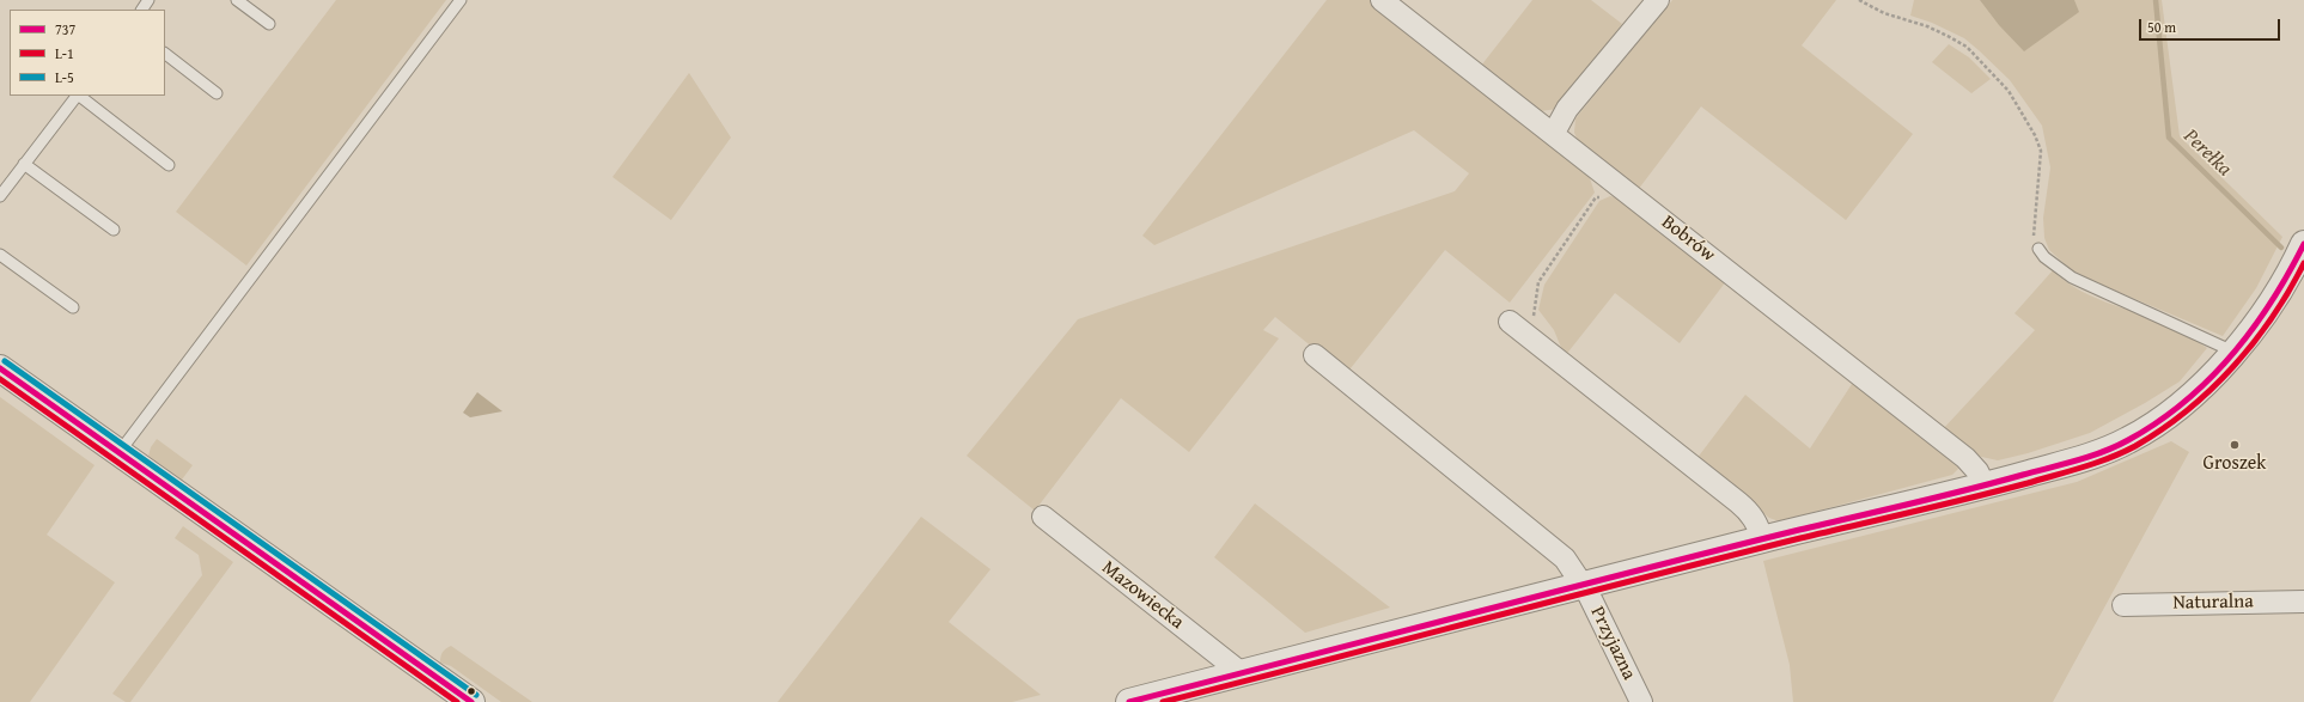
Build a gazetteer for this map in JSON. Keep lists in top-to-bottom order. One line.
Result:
{"streets":{"street":["Bobrów","Mazowiecka","Naturalna","Przyjazna"]},"water":["Perełka"],"places":["Groszek"],"lines":["transit line 737","transit line L-1","transit line L-5"],"legend":["737","L-1","L-5"],"scale_bar":"50 m"}
